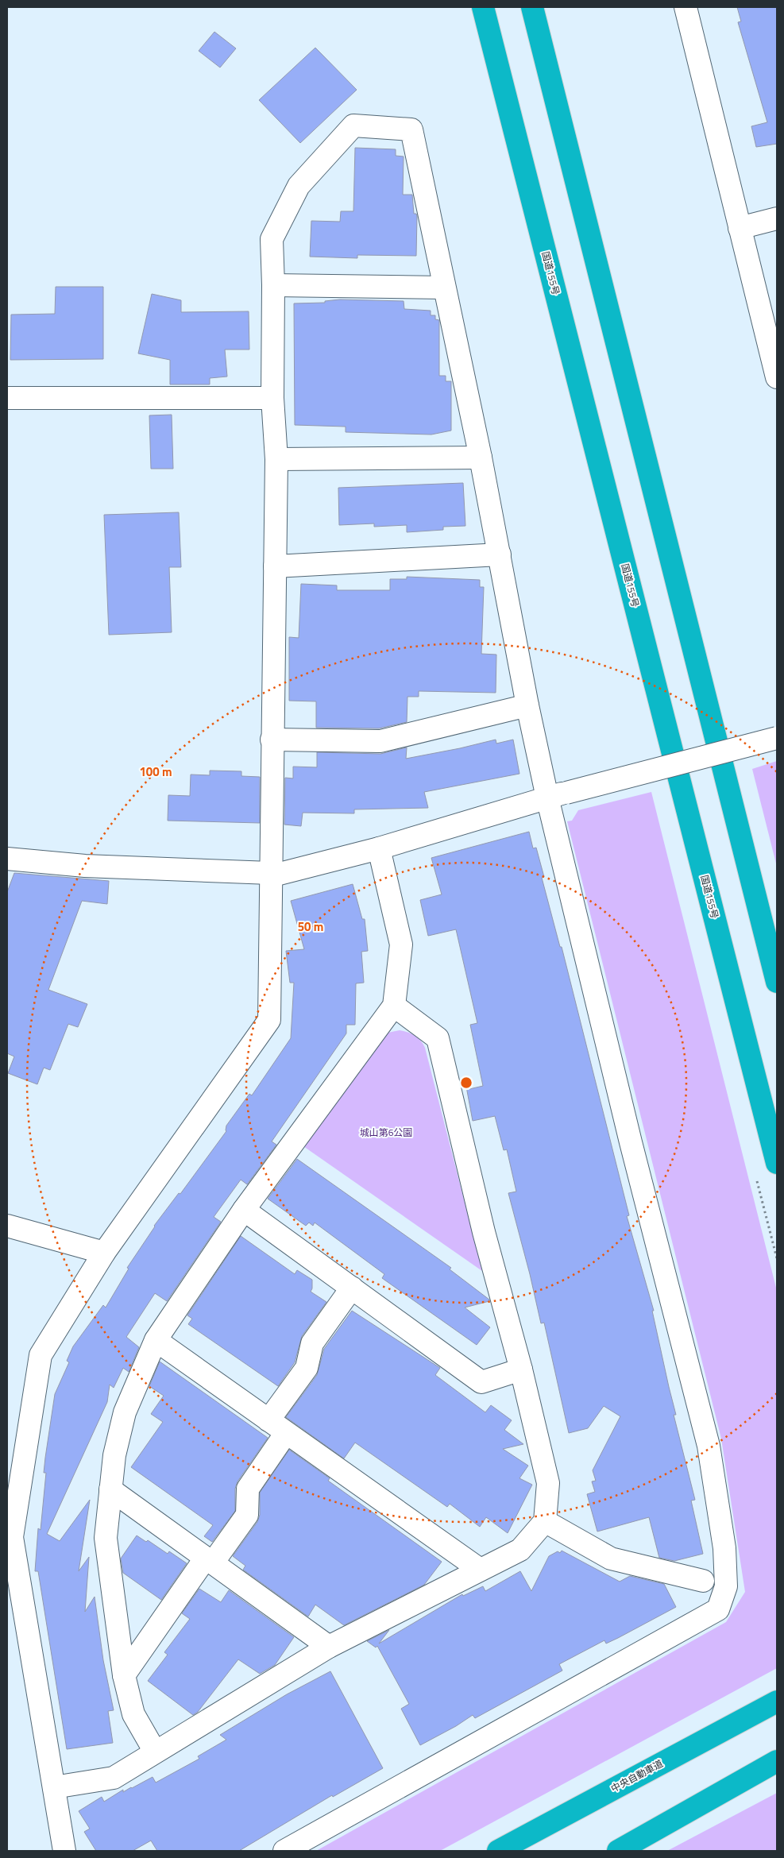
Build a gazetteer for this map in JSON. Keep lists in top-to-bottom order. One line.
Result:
{"streets":{"highway":["国道155号","中央自動車道"]},"parks":["城山第6公園"],"rings":["100 m","50 m"]}
